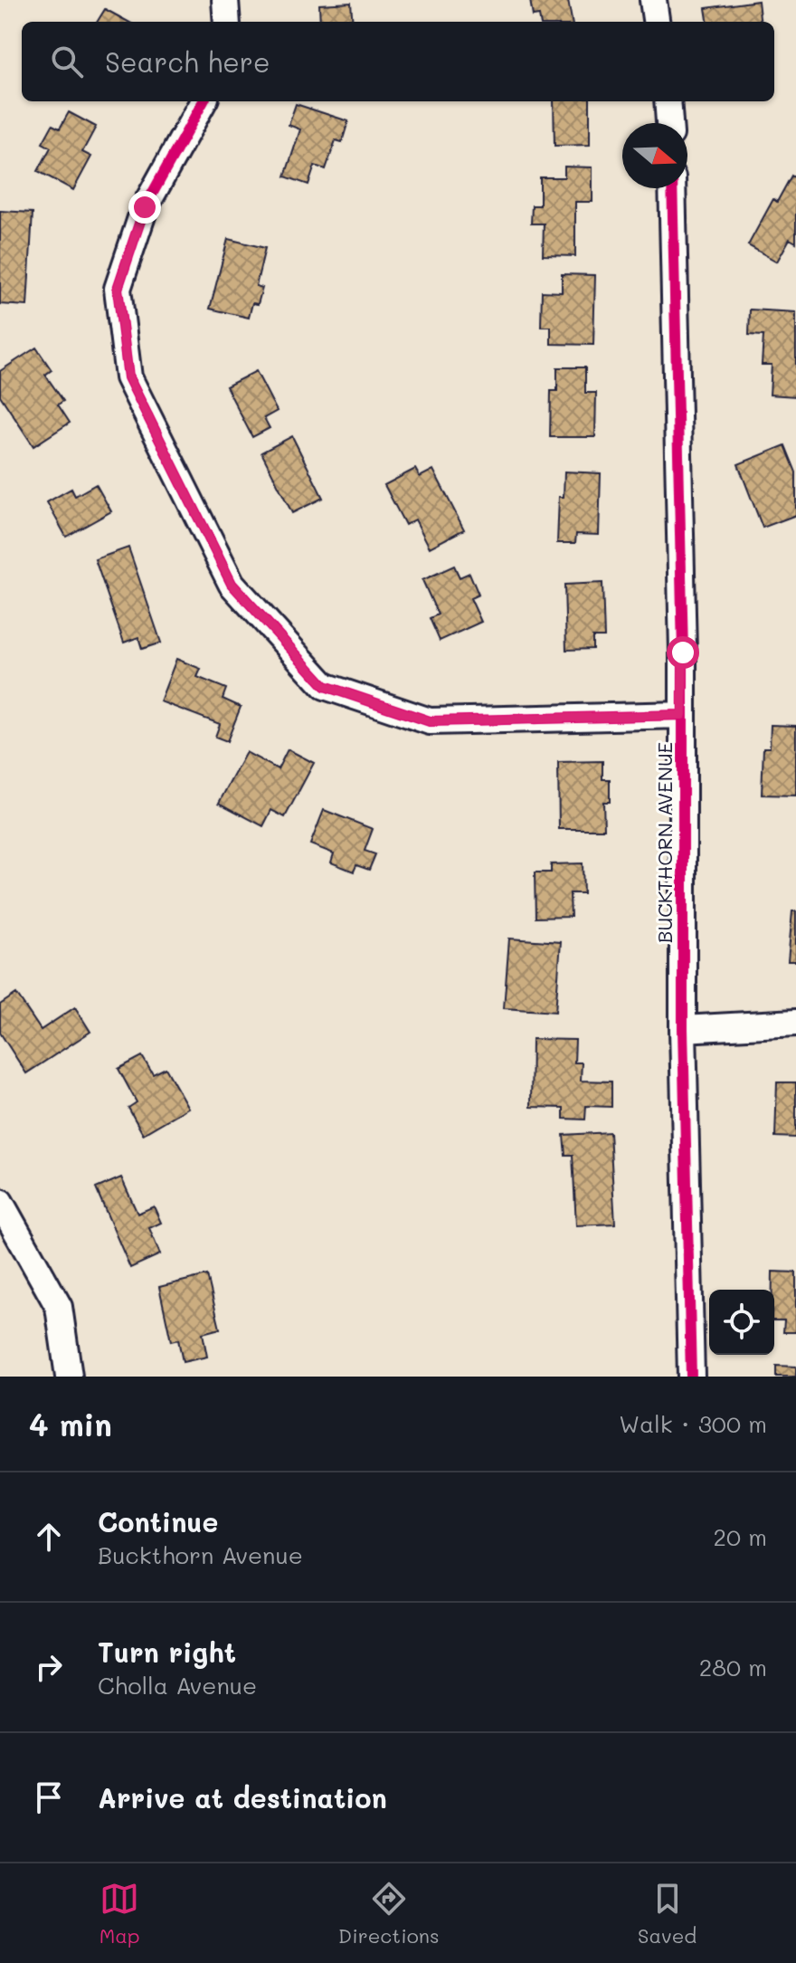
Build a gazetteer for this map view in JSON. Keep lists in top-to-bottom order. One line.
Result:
{"streets":{"street":["BUCKTHORN AVENUE"]},"north":"right","page":{"search":"Search here","heading":["4 min","Walk · 300 m"],"list":[["Continue","Buckthorn Avenue","20 m"],["Turn right","Cholla Avenue","280 m"],"Arrive at destination"],"nav":["Map","Directions","Saved"]}}
